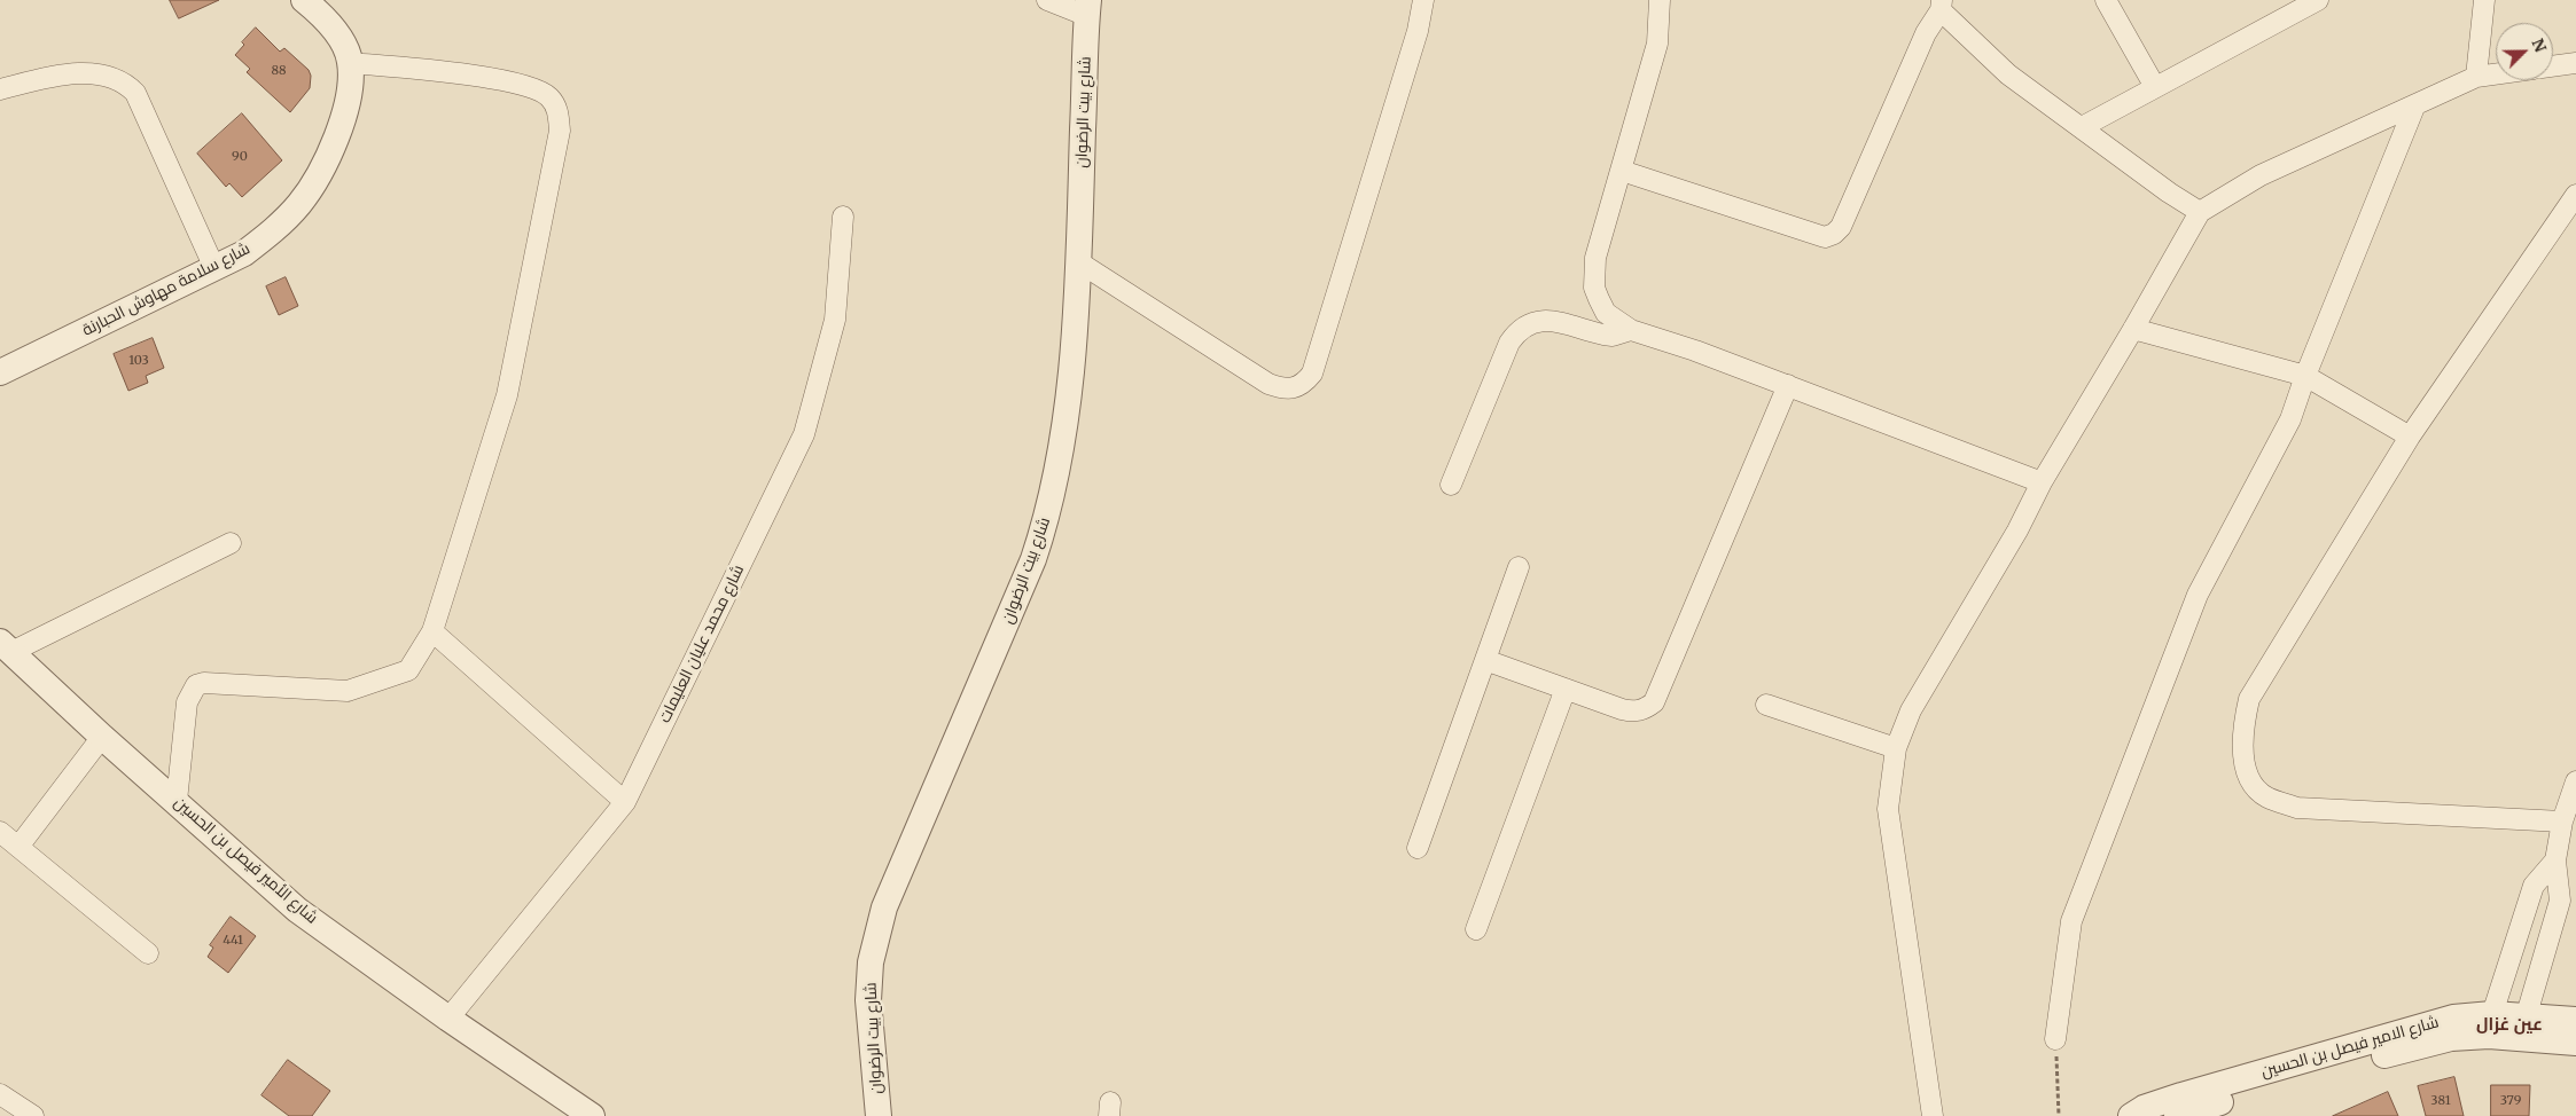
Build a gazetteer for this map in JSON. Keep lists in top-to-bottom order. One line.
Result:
{"streets":{"street":["شارع بيت الرضوان","شارع سلامة مهاوش الحبارنة","شارع محمد عليان العليمات","شارع الأمير فيصل بن الحسين","شارع الامير فيصل بن الحسين"]},"crossings":[["شارع محمد عليان العليمات","شارع الأمير فيصل بن الحسين"]],"districts":["عين غزال"],"house_numbers":["88","90","103","441","381","379"],"north":"top right"}
